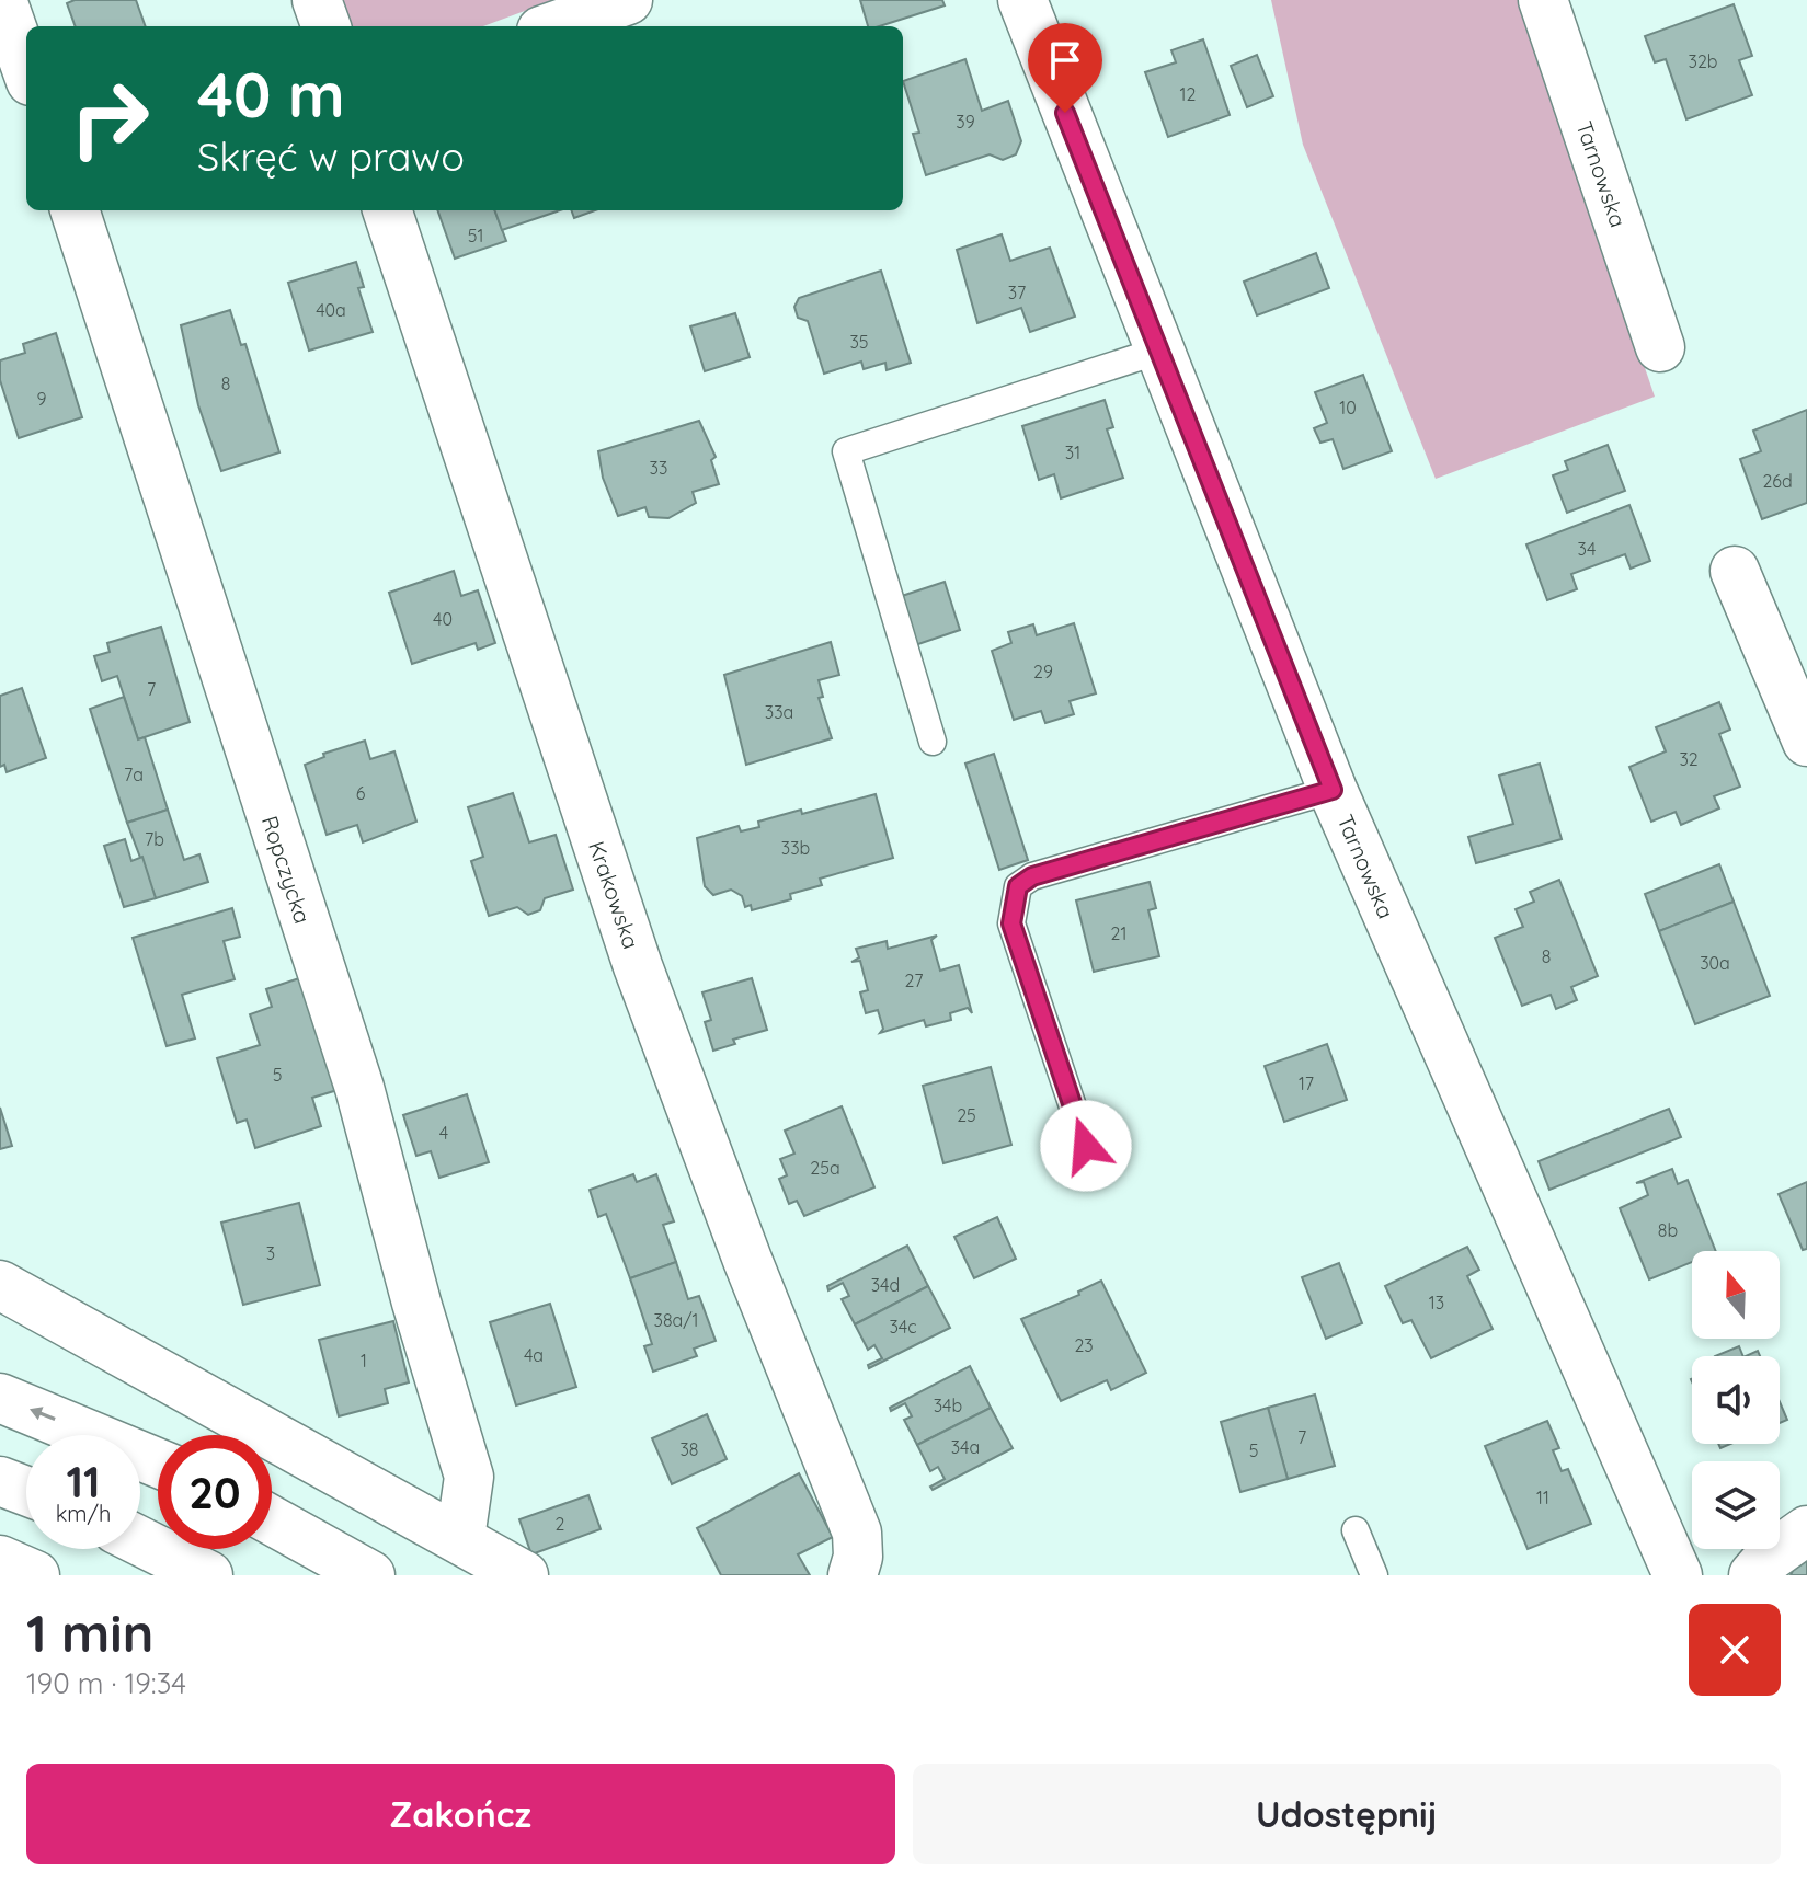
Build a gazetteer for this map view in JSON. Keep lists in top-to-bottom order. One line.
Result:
{"streets":{"street":["Tarnowska","Ropczycka","Krakowska"]},"house_numbers":["32b","12","39","51","37","40a","35","8","9","10","31","33","26d","34","40","29","7","33a","32","7a","6","7b","33b","21","8","30a","27","5","17","25","4","25a","8b","3","34d","13","38a/1","34c","23","4a","1","34b","7","34a","38","5","11","2"],"north":"top","page":{"turn":["40 m","Skręć w prawo"],"speed":"11 km/h","limit":"20","heading":["1 min","190 m · 19:34"],"buttons":["Zakończ","Udostępnij"]}}
